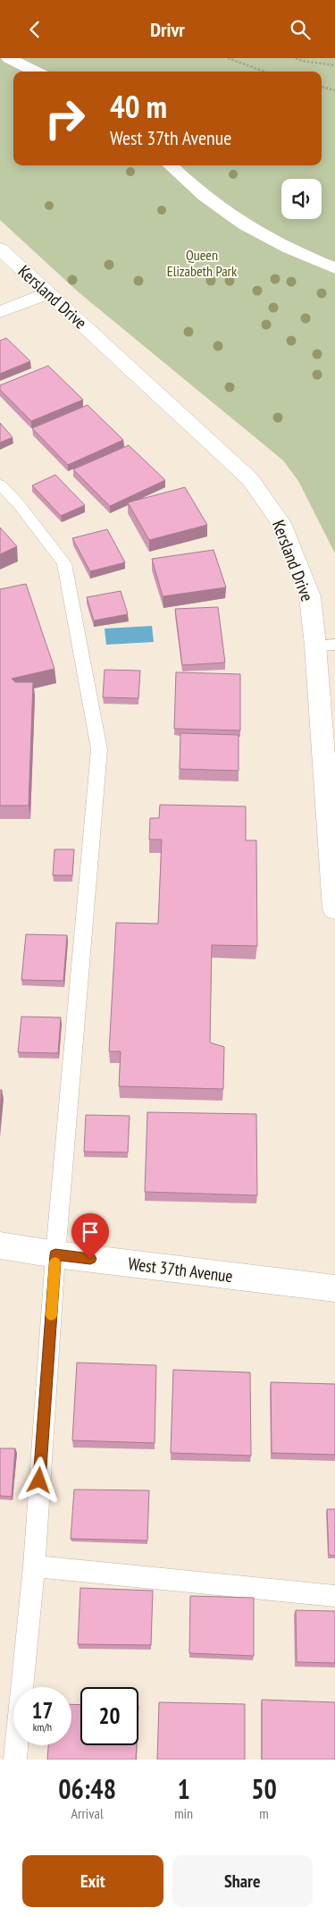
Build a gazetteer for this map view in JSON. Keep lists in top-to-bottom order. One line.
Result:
{"streets":{"street":["Kersland Drive","West 37th Avenue"]},"parks":["Queen Elizabeth Park"],"page":{"header":"Drivr","turn":["40 m","West 37th Avenue"],"speed":"17 km/h","limit":"20","eta":["06:48","Arrival","1","min","50","m"],"buttons":["Exit","Share"]}}
